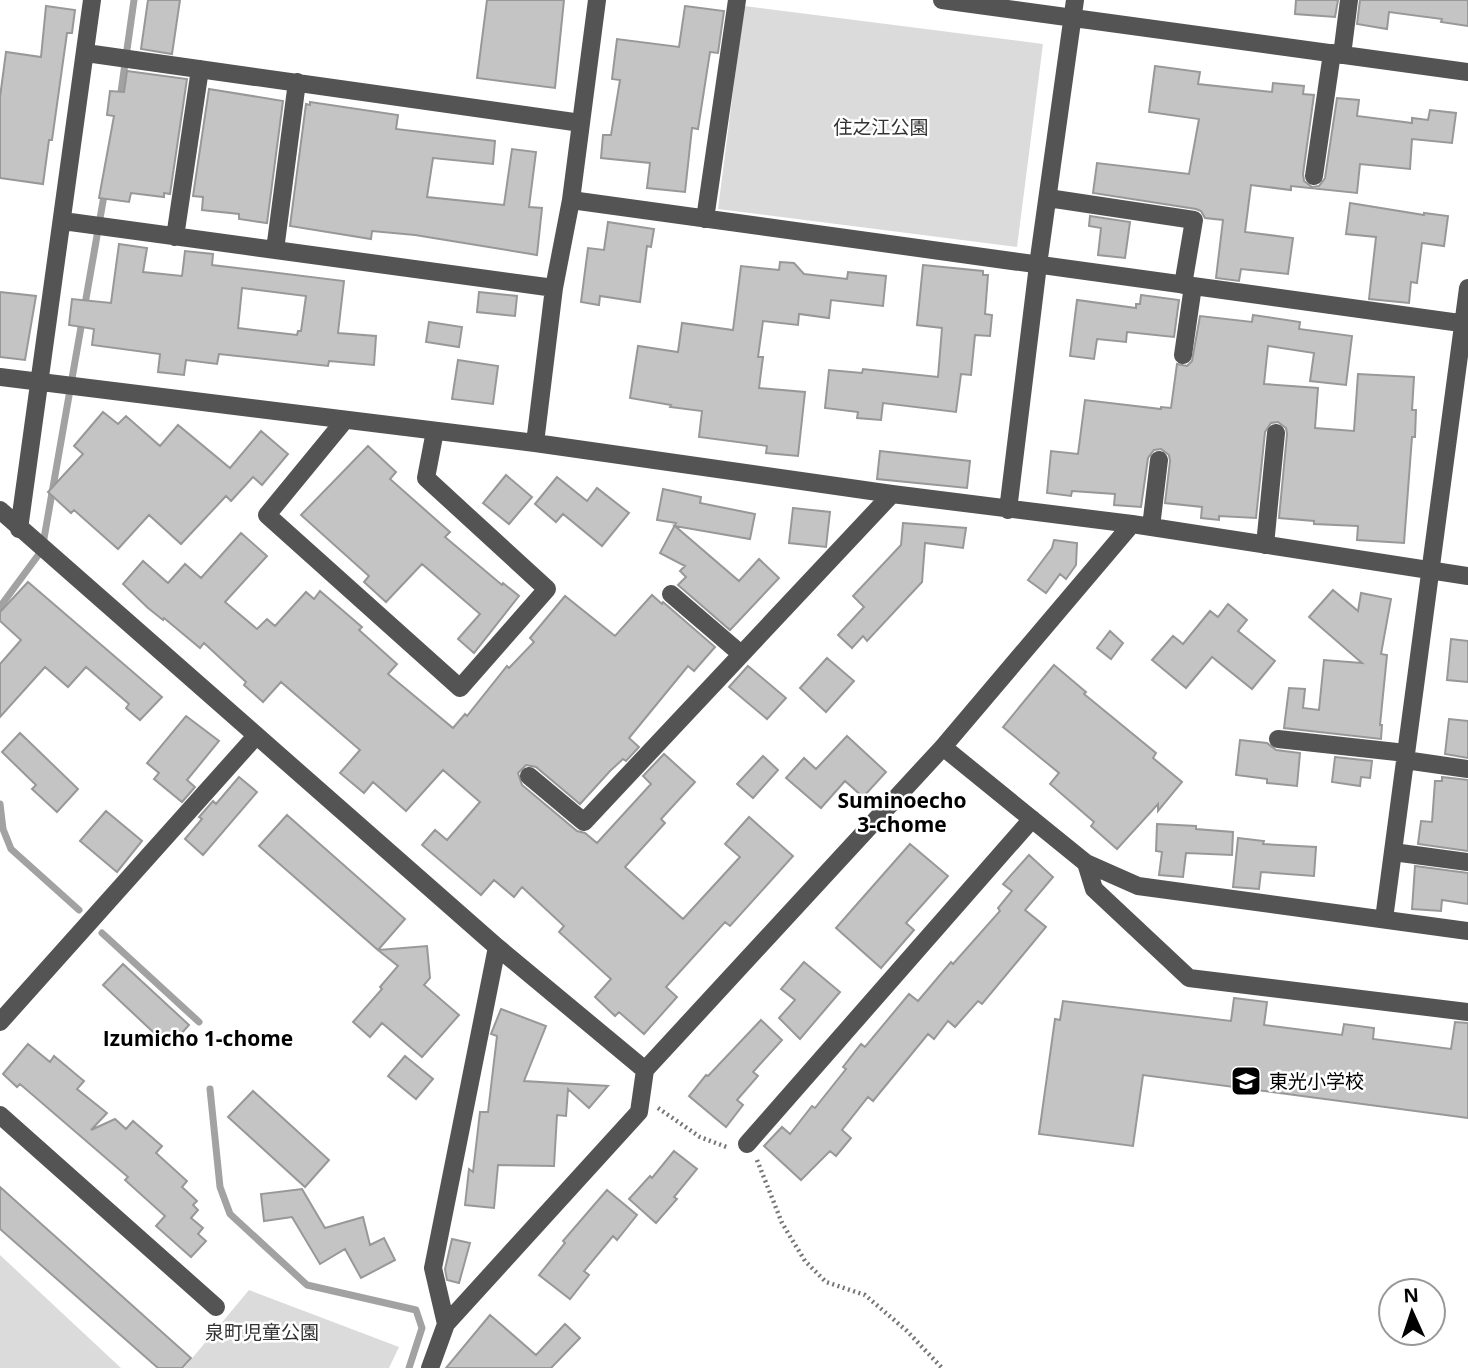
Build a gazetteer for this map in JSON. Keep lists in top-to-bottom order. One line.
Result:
{"districts":["Suminoecho 3-chome","Izumicho 1-chome"],"parks":["住之江公園","泉町児童公園"],"places":{"school or university":["東光小学校"]},"north":"top"}
